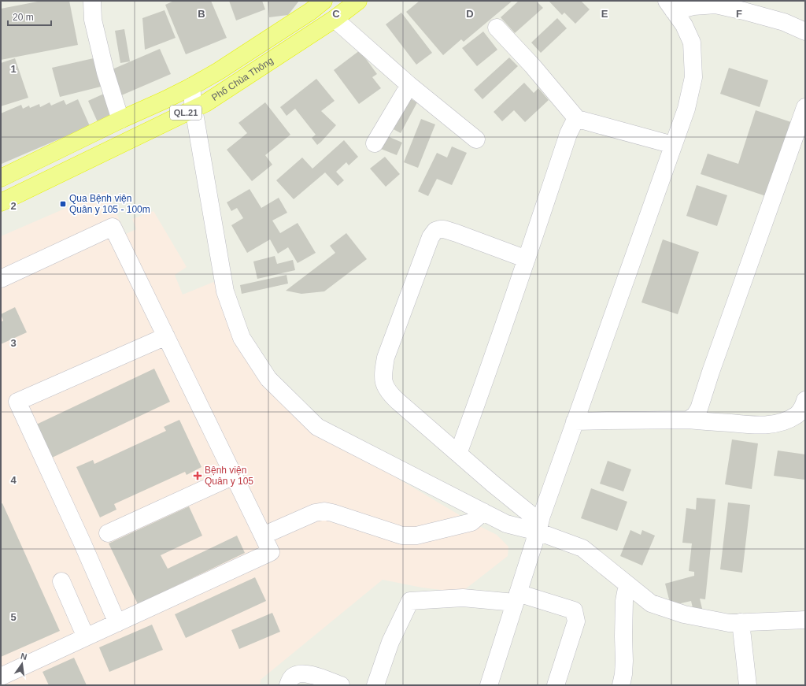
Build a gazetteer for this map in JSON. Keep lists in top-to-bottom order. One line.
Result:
{"streets":{"highway":["Phố Chùa Thông","QL.21"]},"places":{"transit":["Qua Bệnh viện Quân y 105 - 100m"],"health":["Bệnh viện Quân y 105"]},"scale_bar":"20 m","north":"top","grid":{"columns":["B","C","D","E","F"],"rows":["1","2","3","4","5"]}}
